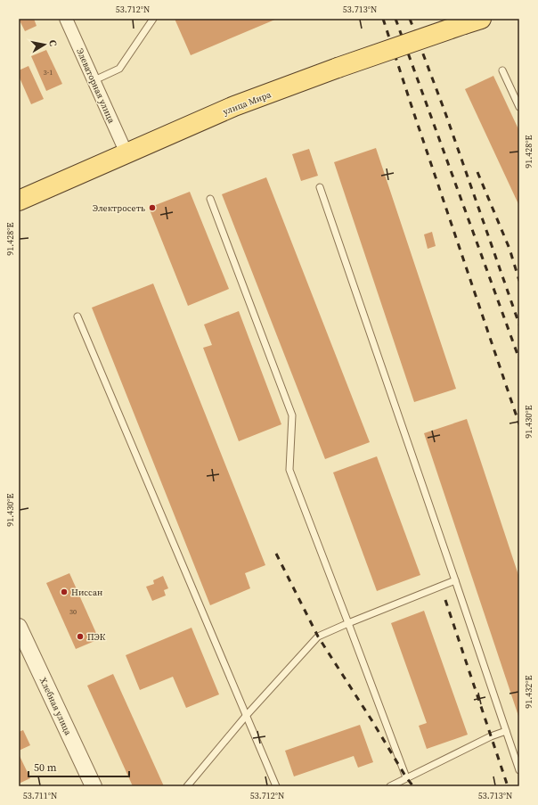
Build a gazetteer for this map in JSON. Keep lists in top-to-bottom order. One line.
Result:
{"streets":{"main road":["улица Мира"],"street":["Элеваторная улица","Хлебная улица"]},"crossings":[["Элеваторная улица","улица Мира"]],"places":["Электросеть","Ниссан","ПЭК"],"house_numbers":["3-1","30"],"scale_bar":"50 m","north":"right","coordinates":["53.712°N","53.713°N","91.428°E","91.430°E","91.432°E","53.711°N"]}
